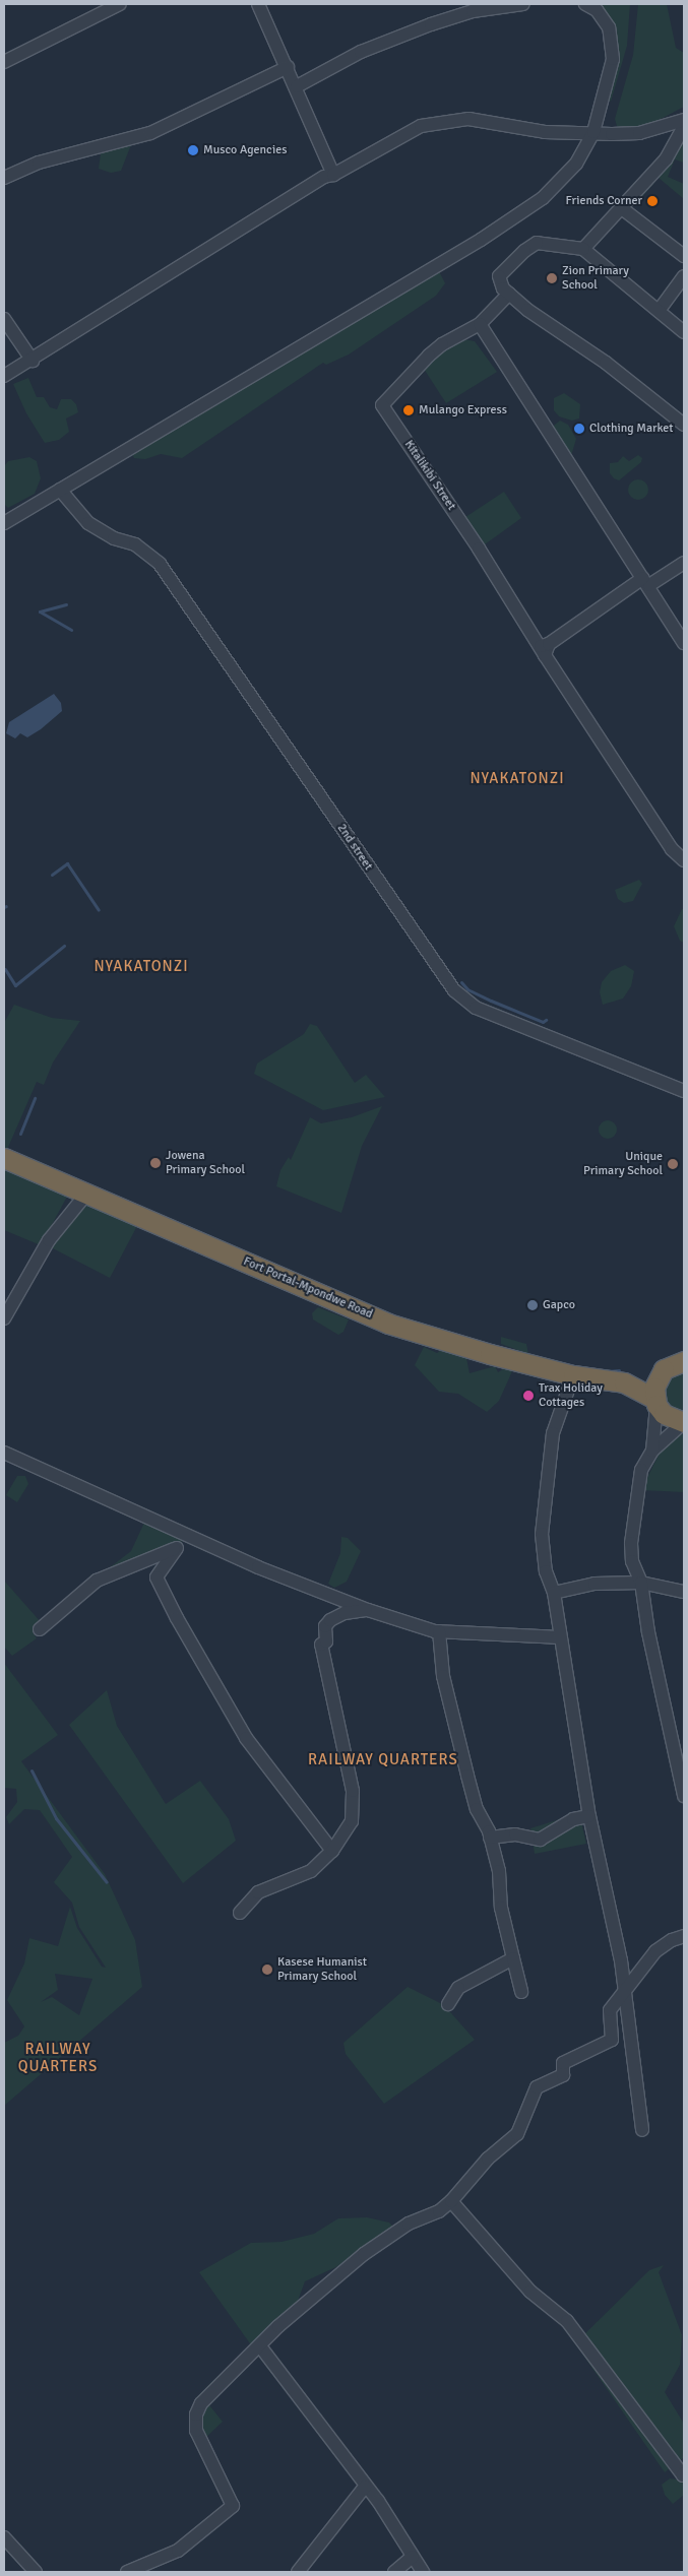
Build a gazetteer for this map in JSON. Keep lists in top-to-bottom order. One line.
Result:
{"streets":{"highway":["Fort Portal-Mpondwe Road"],"street":["Kitalikibi Street","2nd street"]},"districts":["NYAKATONZI","NYAKATONZI","RAILWAY QUARTERS","RAILWAY QUARTERS"],"places":["Musco Agencies","Friends Corner","Zion Primary School","Mulango Express","Clothing Market","Jowena Primary School","Unique Primary School","Gapco","Trax Holiday Cottages","Kasese Humanist Primary School"]}
